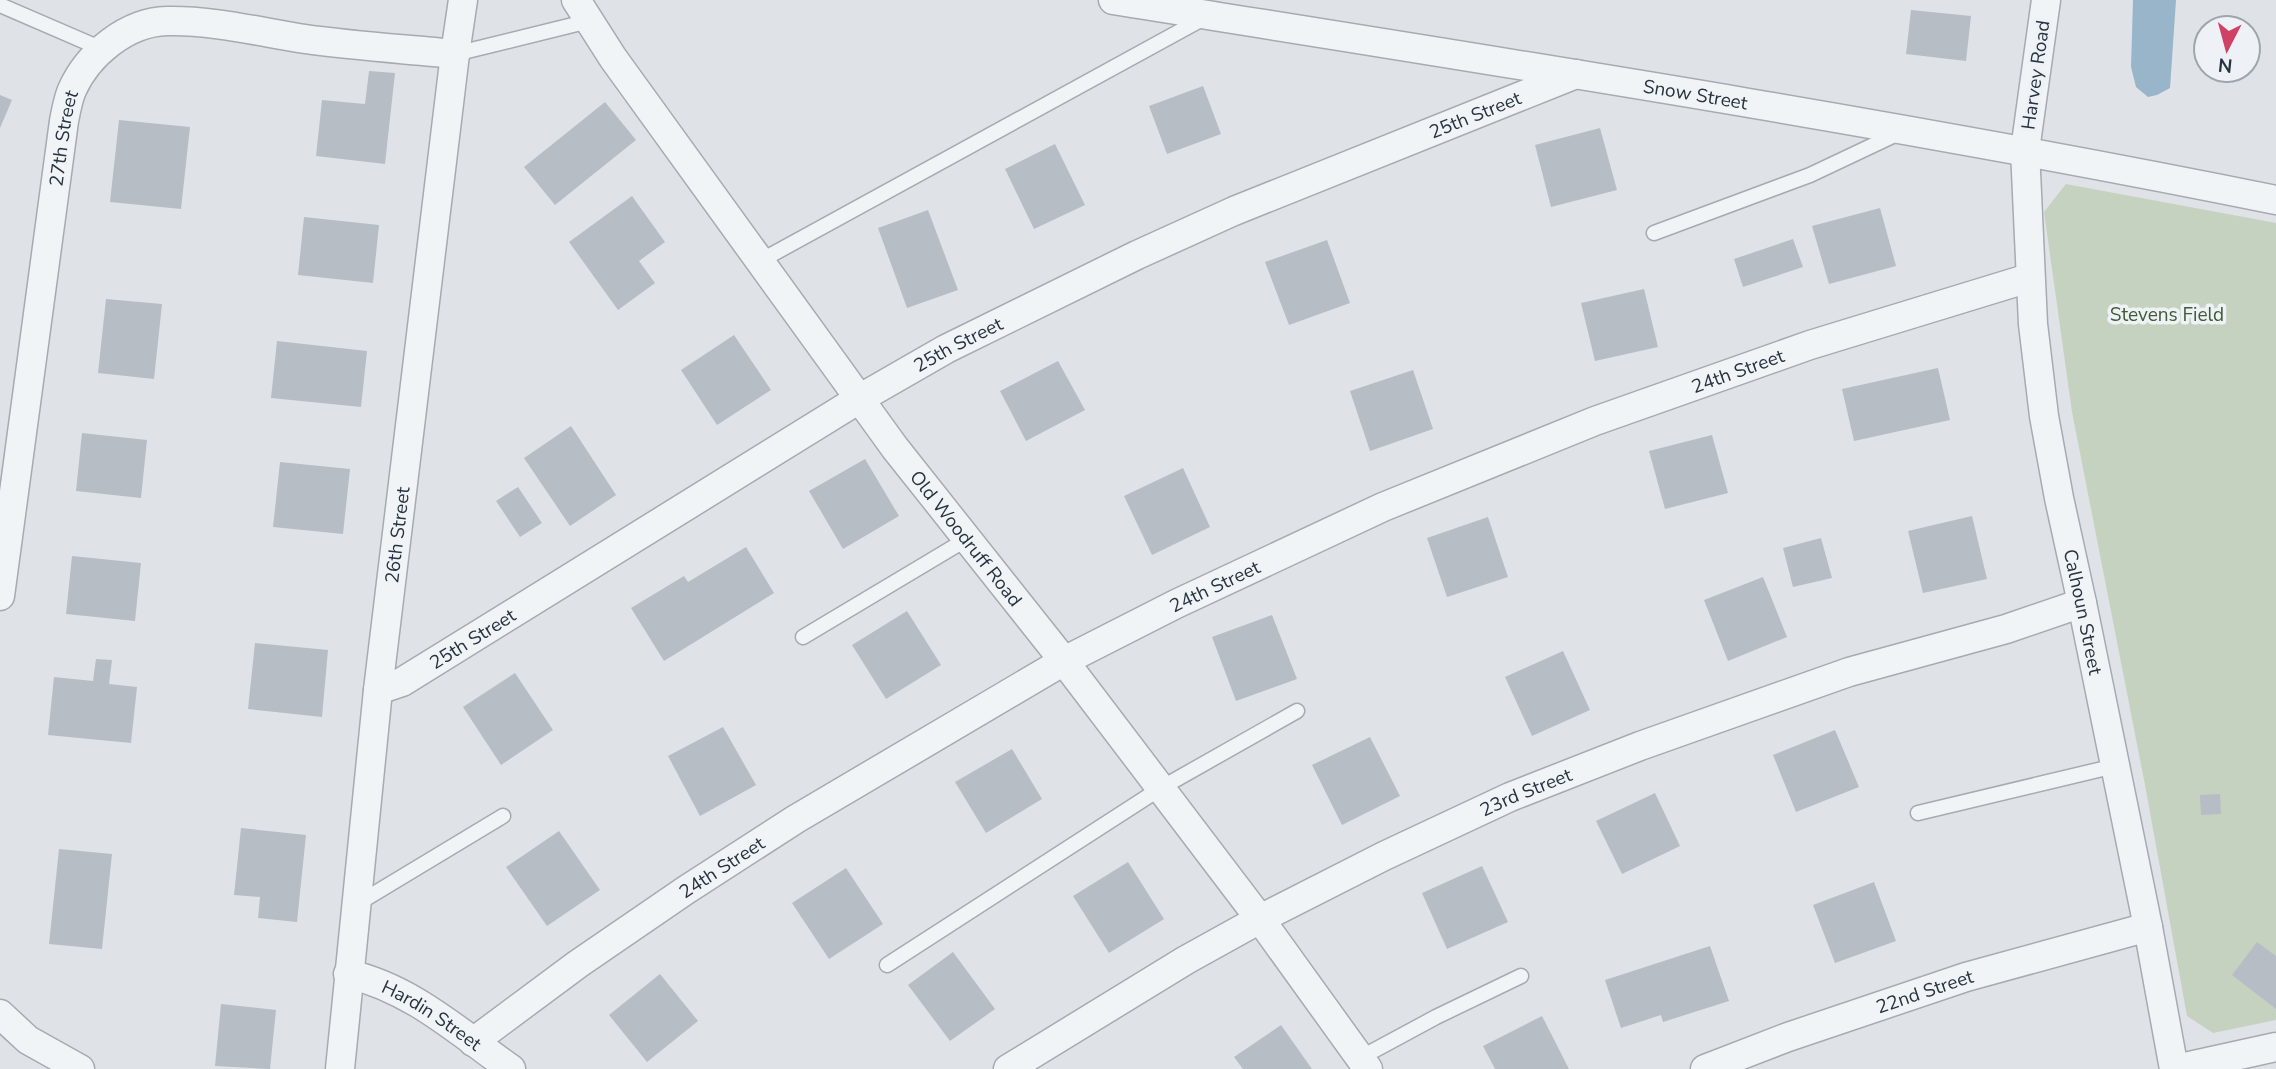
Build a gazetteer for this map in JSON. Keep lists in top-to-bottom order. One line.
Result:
{"streets":{"street":["Harvey Road","Snow Street","25th Street","27th Street","24th Street","26th Street","Old Woodruff Road","Calhoun Street","23rd Street","22nd Street","Hardin Street"]},"crossings":[["Harvey Road","Snow Street"],["Harvey Road","Calhoun Street"],["Snow Street","25th Street"],["Snow Street","Calhoun Street"],["25th Street","26th Street"],["25th Street","Old Woodruff Road"],["27th Street","26th Street"],["24th Street","Old Woodruff Road"],["24th Street","Calhoun Street"],["24th Street","Hardin Street"],["26th Street","Hardin Street"],["Old Woodruff Road","23rd Street"],["Calhoun Street","23rd Street"],["Calhoun Street","22nd Street"]],"parks":["Stevens Field"],"north":"bottom"}
